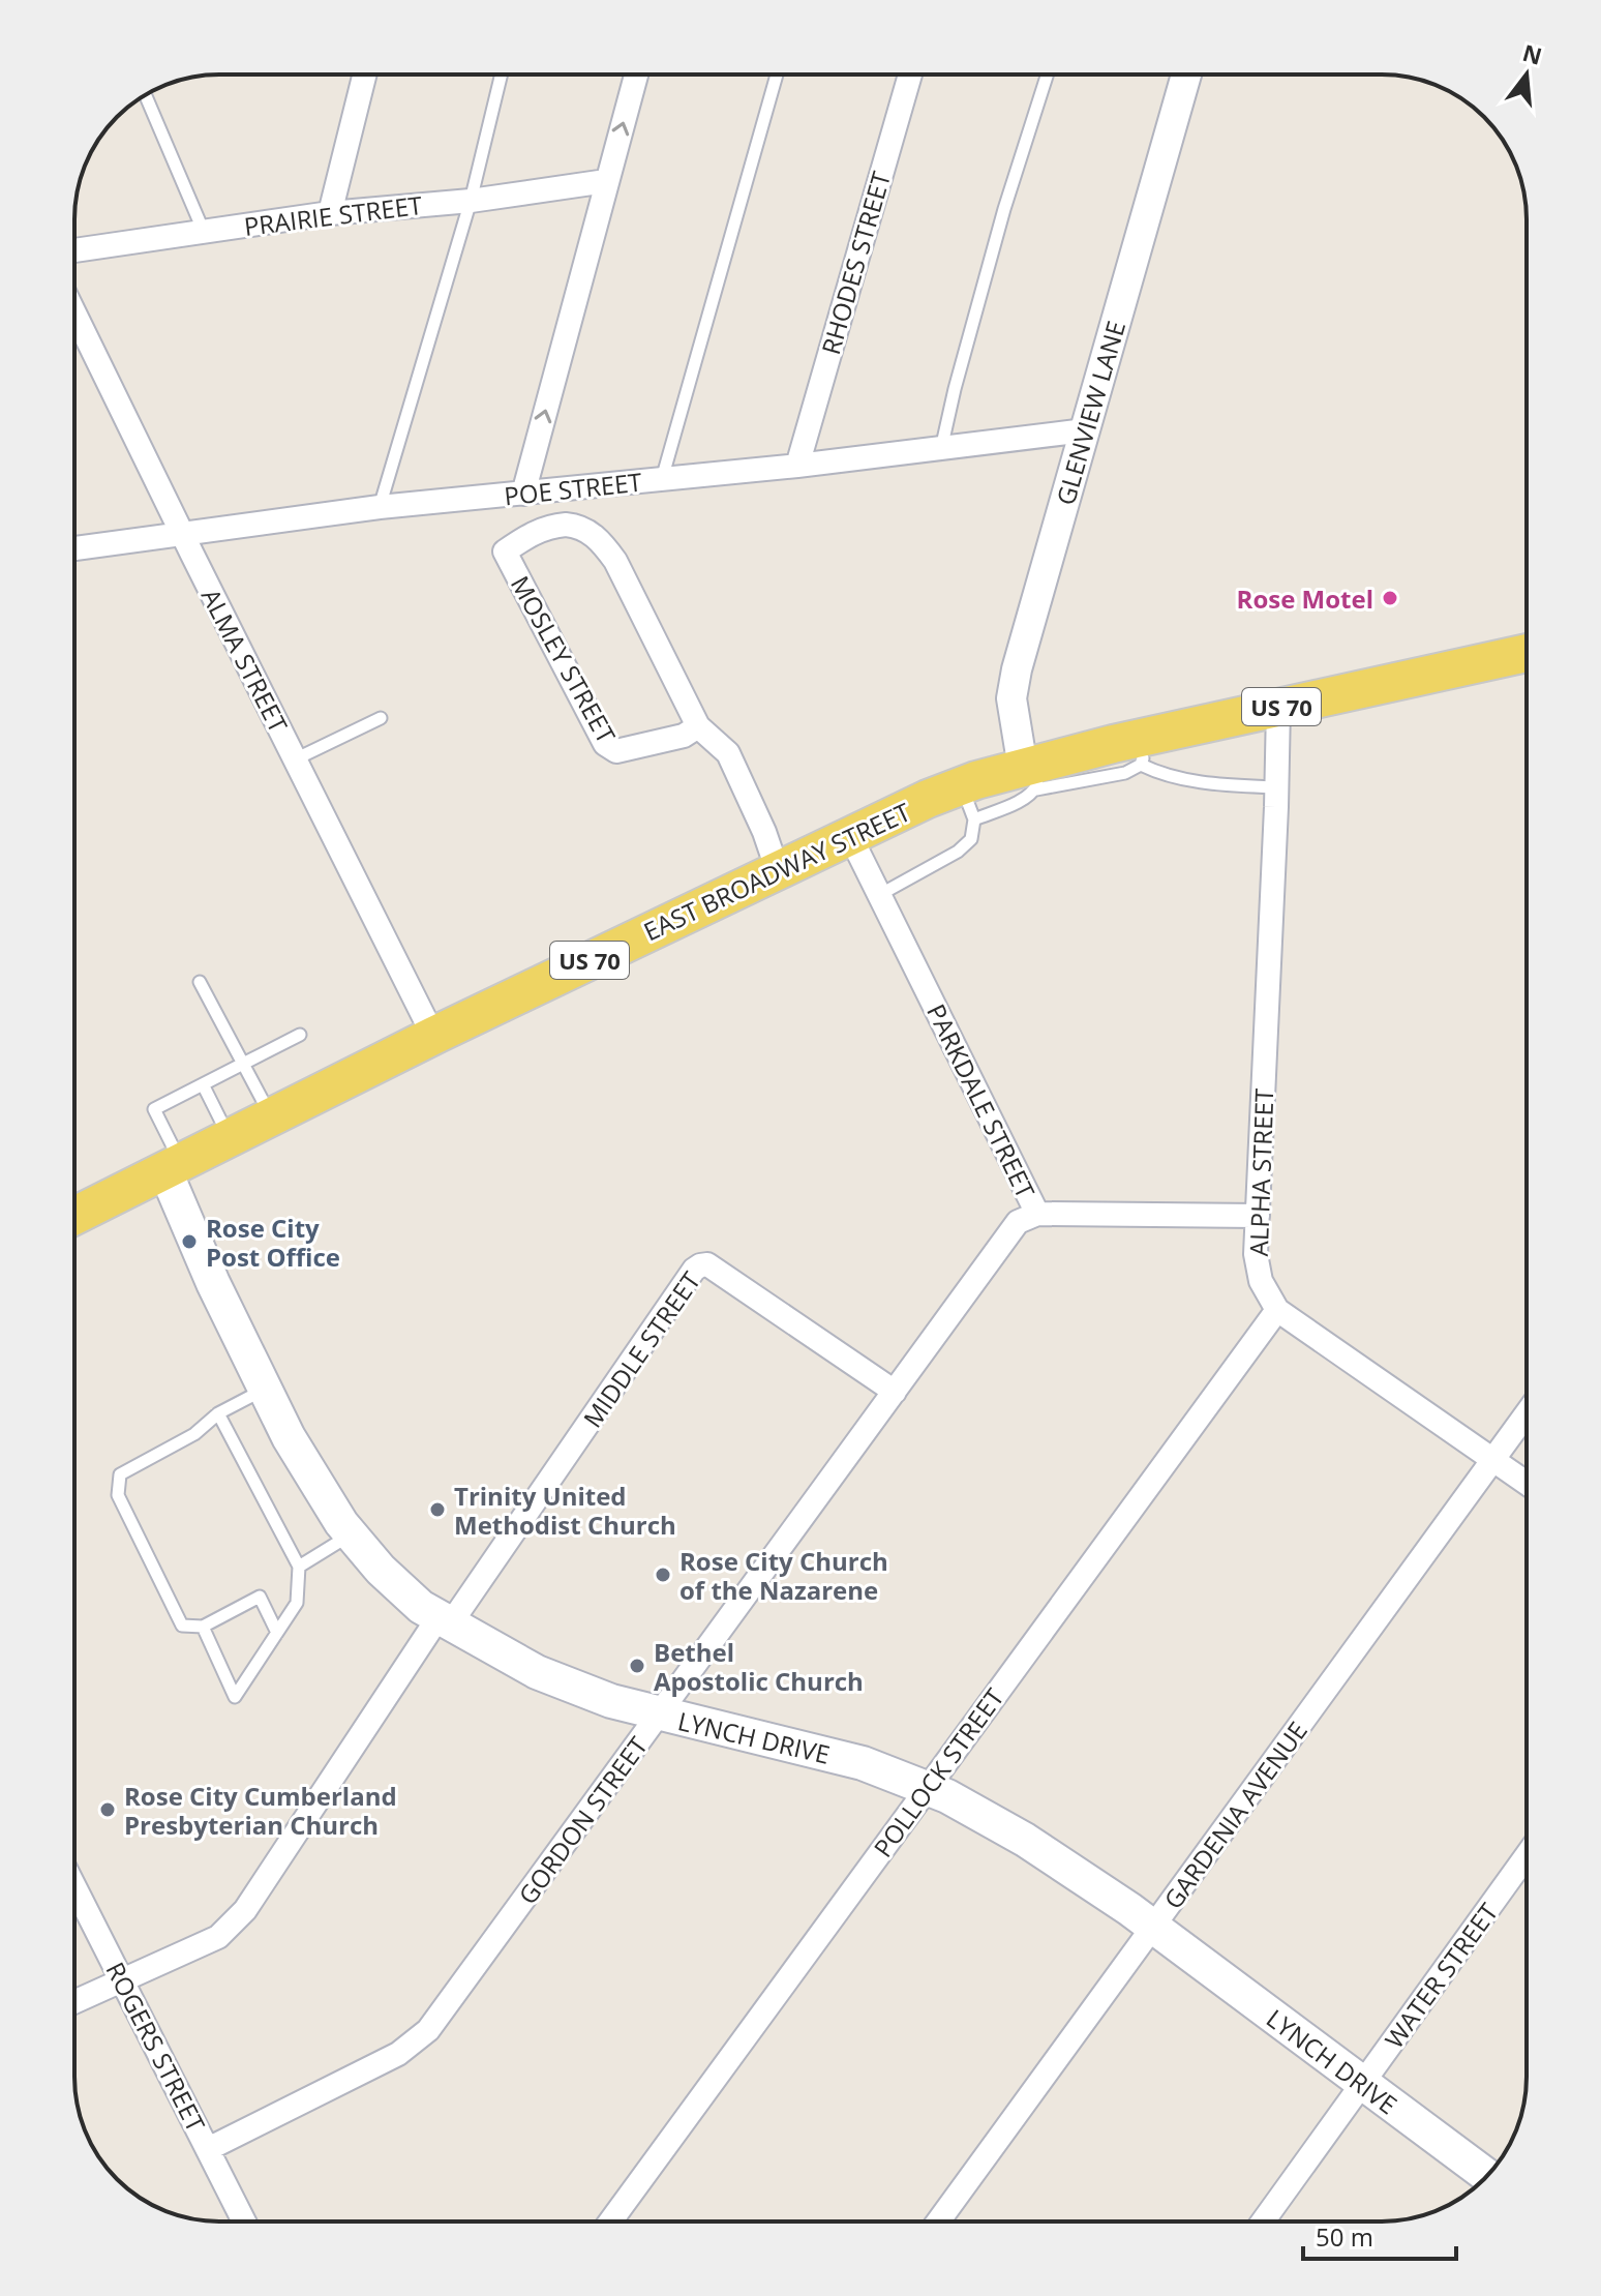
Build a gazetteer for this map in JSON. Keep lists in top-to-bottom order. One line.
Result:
{"streets":{"main road":["US 70","EAST BROADWAY STREET","LYNCH DRIVE"],"street":["PRAIRIE STREET","RHODES STREET","GLENVIEW LANE","POE STREET","MOSLEY STREET","ALMA STREET","PARKDALE STREET","ALPHA STREET","MIDDLE STREET","POLLOCK STREET","GARDENIA AVENUE","GORDON STREET","WATER STREET","ROGERS STREET"]},"crossings":[["RHODES STREET","POE STREET"],["GLENVIEW LANE","POE STREET"],["GLENVIEW LANE","EAST BROADWAY STREET"],["POE STREET","ALMA STREET"],["MOSLEY STREET","EAST BROADWAY STREET"],["ALMA STREET","EAST BROADWAY STREET"],["EAST BROADWAY STREET","PARKDALE STREET"],["EAST BROADWAY STREET","ALPHA STREET"],["EAST BROADWAY STREET","LYNCH DRIVE"],["PARKDALE STREET","ALPHA STREET"],["PARKDALE STREET","GORDON STREET"],["ALPHA STREET","POLLOCK STREET"],["ALPHA STREET","GARDENIA AVENUE"],["MIDDLE STREET","LYNCH DRIVE"],["MIDDLE STREET","GORDON STREET"],["MIDDLE STREET","ROGERS STREET"],["LYNCH DRIVE","POLLOCK STREET"],["LYNCH DRIVE","GARDENIA AVENUE"],["LYNCH DRIVE","GORDON STREET"],["LYNCH DRIVE","WATER STREET"],["GORDON STREET","ROGERS STREET"]],"places":["Rose Motel","Rose City Post Office","Trinity United Methodist Church","Rose City Church of the Nazarene","Bethel Apostolic Church","Rose City Cumberland Presbyterian Church"],"scale_bar":"50 m","north":"top"}
